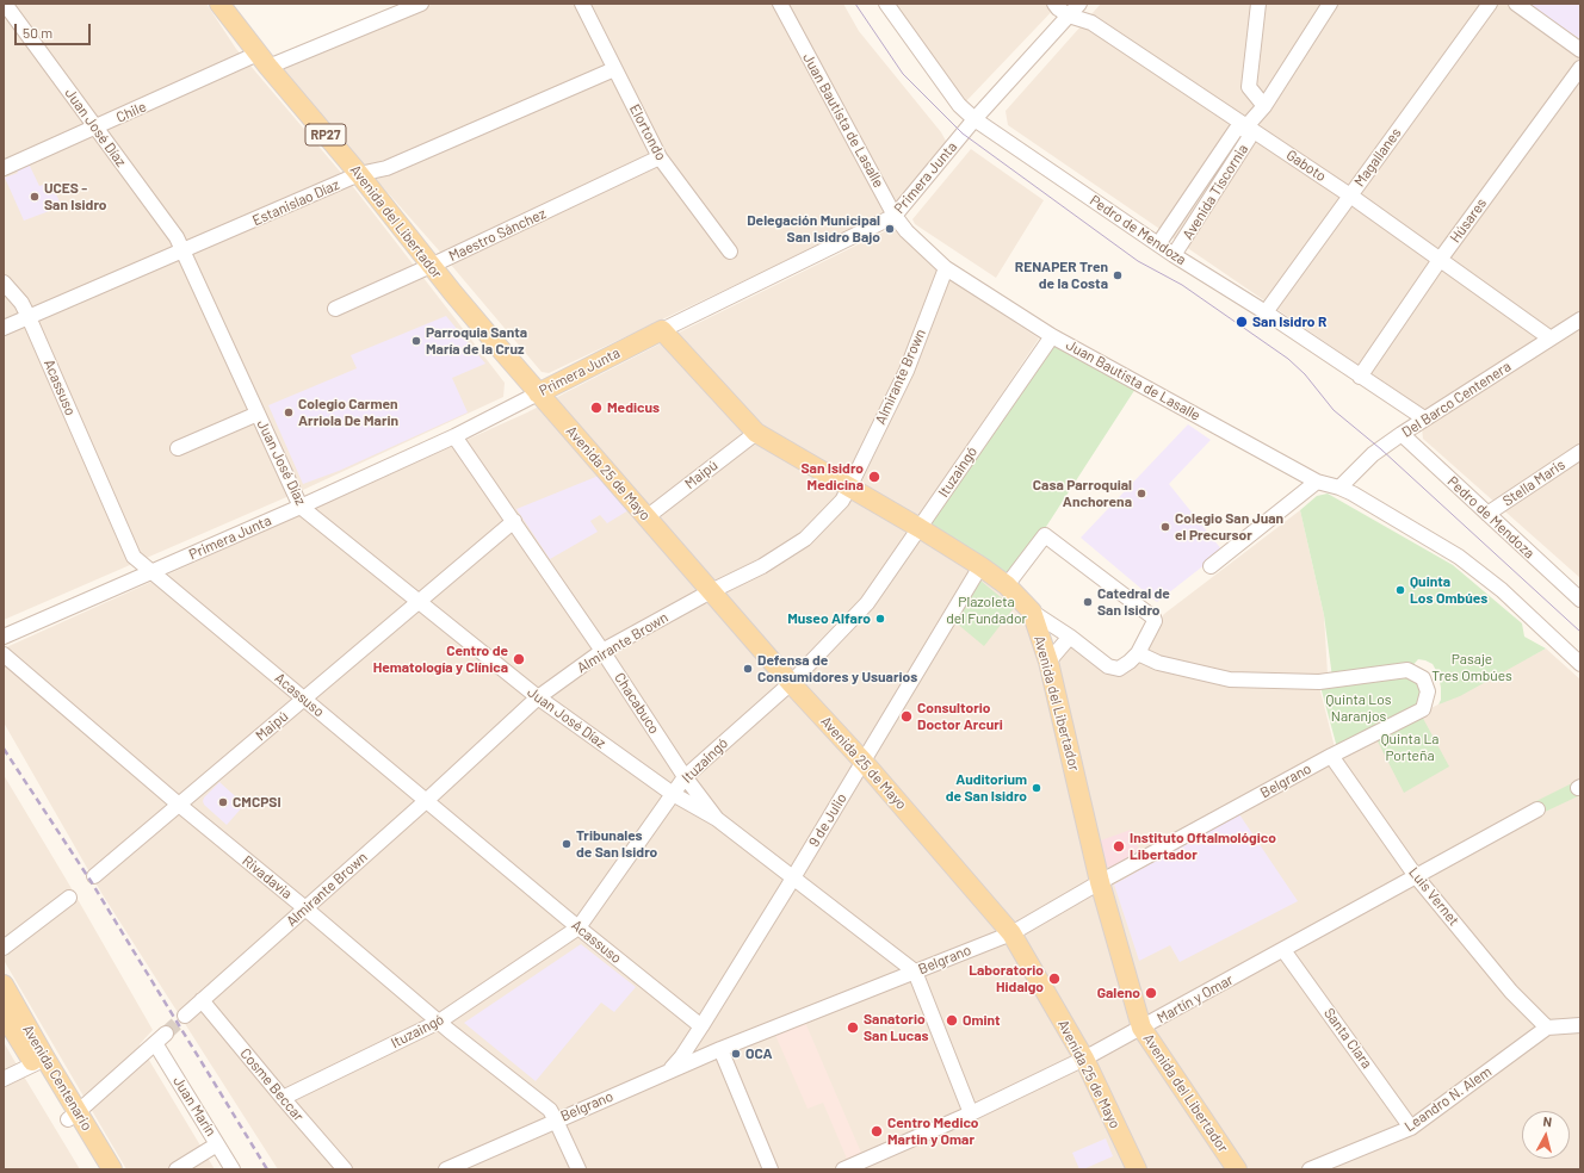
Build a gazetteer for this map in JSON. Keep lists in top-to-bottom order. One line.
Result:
{"streets":{"main road":["RP27","Primera Junta","Avenida del Libertador","Avenida 25 de Mayo","Avenida Centenario"],"street":["Chile","Juan Bautista de Lasalle","Juan José Díaz","Elortondo","Magallanes","Gaboto","Avenida Tiscornia","Estanislao Díaz","Húsares","Pedro de Mendoza","Maestro Sánchez","Almirante Brown","Acassuso","Del Barco Centenera","Ituzaingó","Maipú","Stella Maris","Chacabuco","Belgrano","9 de Julio","Rivadavia","Luis Vernet","Martín y Omar","Santa Clara","Cosme Beccar","Leandro N. Alem","Juan Marín"]},"crossings":[["Chile","Juan José Díaz"],["Chile","Avenida del Libertador"],["Juan Bautista de Lasalle","Primera Junta"],["Juan Bautista de Lasalle","Almirante Brown"],["Juan Bautista de Lasalle","Del Barco Centenera"],["Juan Bautista de Lasalle","Ituzaingó"],["Juan José Díaz","Primera Junta"],["Juan José Díaz","Estanislao Díaz"],["Juan José Díaz","Almirante Brown"],["Juan José Díaz","Ituzaingó"],["Juan José Díaz","Maipú"],["Juan José Díaz","Chacabuco"],["Elortondo","Estanislao Díaz"],["Elortondo","Maestro Sánchez"],["Magallanes","Gaboto"],["Magallanes","Pedro de Mendoza"],["Gaboto","Primera Junta"],["Gaboto","Avenida Tiscornia"],["Gaboto","Húsares"],["Gaboto","Del Barco Centenera"],["Primera Junta","Avenida del Libertador"],["Primera Junta","Pedro de Mendoza"],["Primera Junta","Acassuso"],["Primera Junta","Avenida 25 de Mayo"],["Primera Junta","Chacabuco"],["Avenida Tiscornia","Pedro de Mendoza"],["Estanislao Díaz","Avenida del Libertador"],["Estanislao Díaz","Acassuso"],["Húsares","Pedro de Mendoza"],["Avenida del Libertador","Maestro Sánchez"],["Avenida del Libertador","Almirante Brown"],["Avenida del Libertador","Ituzaingó"],["Avenida del Libertador","Avenida 25 de Mayo"],["Avenida del Libertador","Maipú"],["Avenida del Libertador","Belgrano"],["Avenida del Libertador","9 de Julio"],["Avenida del Libertador","Martín y Omar"],["Pedro de Mendoza","Del Barco Centenera"],["Pedro de Mendoza","Stella Maris"],["Almirante Brown","Acassuso"],["Almirante Brown","Avenida 25 de Mayo"],["Almirante Brown","Chacabuco"],["Almirante Brown","Rivadavia"],["Almirante Brown","Cosme Beccar"],["Acassuso","Ituzaingó"],["Acassuso","Maipú"],["Acassuso","9 de Julio"],["Ituzaingó","Avenida 25 de Mayo"],["Ituzaingó","Chacabuco"],["Ituzaingó","Rivadavia"],["Ituzaingó","Cosme Beccar"],["Avenida 25 de Mayo","Maipú"],["Avenida 25 de Mayo","Belgrano"],["Avenida 25 de Mayo","9 de Julio"],["Avenida 25 de Mayo","Martín y Omar"],["Maipú","Chacabuco"],["Maipú","Rivadavia"],["Chacabuco","Belgrano"],["Chacabuco","9 de Julio"],["Belgrano","9 de Julio"],["Belgrano","Rivadavia"],["Belgrano","Luis Vernet"],["Luis Vernet","Martín y Omar"],["Luis Vernet","Leandro N. Alem"],["Martín y Omar","Santa Clara"],["Santa Clara","Leandro N. Alem"],["Avenida Centenario","Juan Marín"]],"parks":["Plazoleta del Fundador","Pasaje Tres Ombúes","Quinta Los Naranjos","Quinta La Porteña"],"places":["UCES - San Isidro","Delegación Municipal San Isidro Bajo","RENAPER Tren de la Costa","San Isidro R","Parroquia Santa María de la Cruz","Medicus","Colegio Carmen Arriola De Marin","San Isidro Medicina","Casa Parroquial Anchorena","Colegio San Juan el Precursor","Quinta Los Ombúes","Catedral de San Isidro","Museo Alfaro","Centro de Hematología y Clínica","Defensa de Consumidores y Usuarios","Consultorio Doctor Arcuri","Auditorium de San Isidro","CMCPSI","Tribunales de San Isidro","Instituto Oftalmológico Libertador","Laboratorio Hidalgo","Galeno","Omint","Sanatorio San Lucas","OCA","Centro Medico Martin y Omar"],"scale_bar":"50 m","north":"top"}
